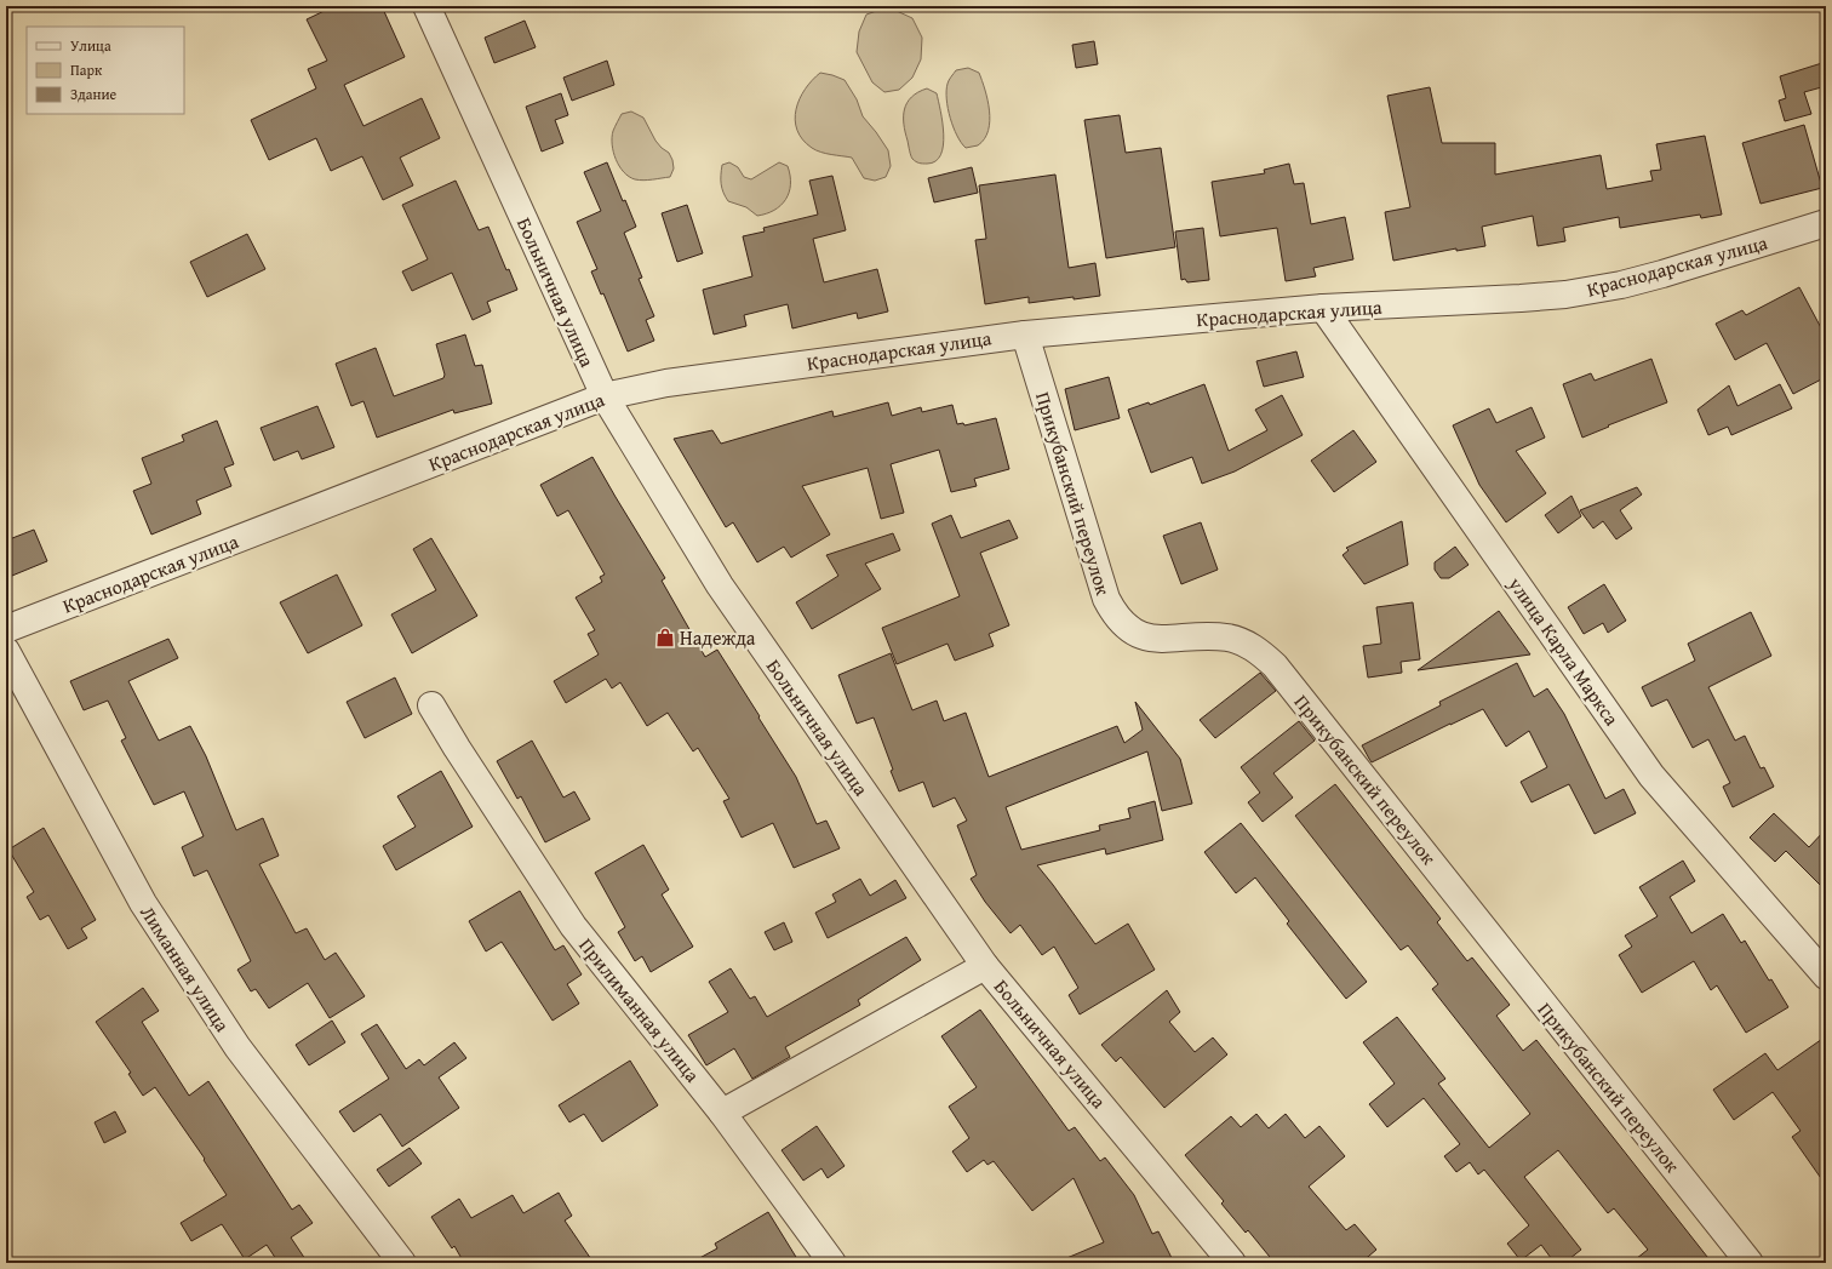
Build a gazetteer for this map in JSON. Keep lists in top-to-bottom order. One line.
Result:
{"streets":{"street":["Краснодарская улица","Больничная улица","Прикубанский переулок","улица Карла Маркса","Лиманная улица","Прилиманная улица"]},"crossings":[["Краснодарская улица","Больничная улица"],["Краснодарская улица","Прикубанский переулок"],["Краснодарская улица","улица Карла Маркса"]],"places":{"shop":["Надежда"]},"legend":["Улица","Парк","Здание"]}
